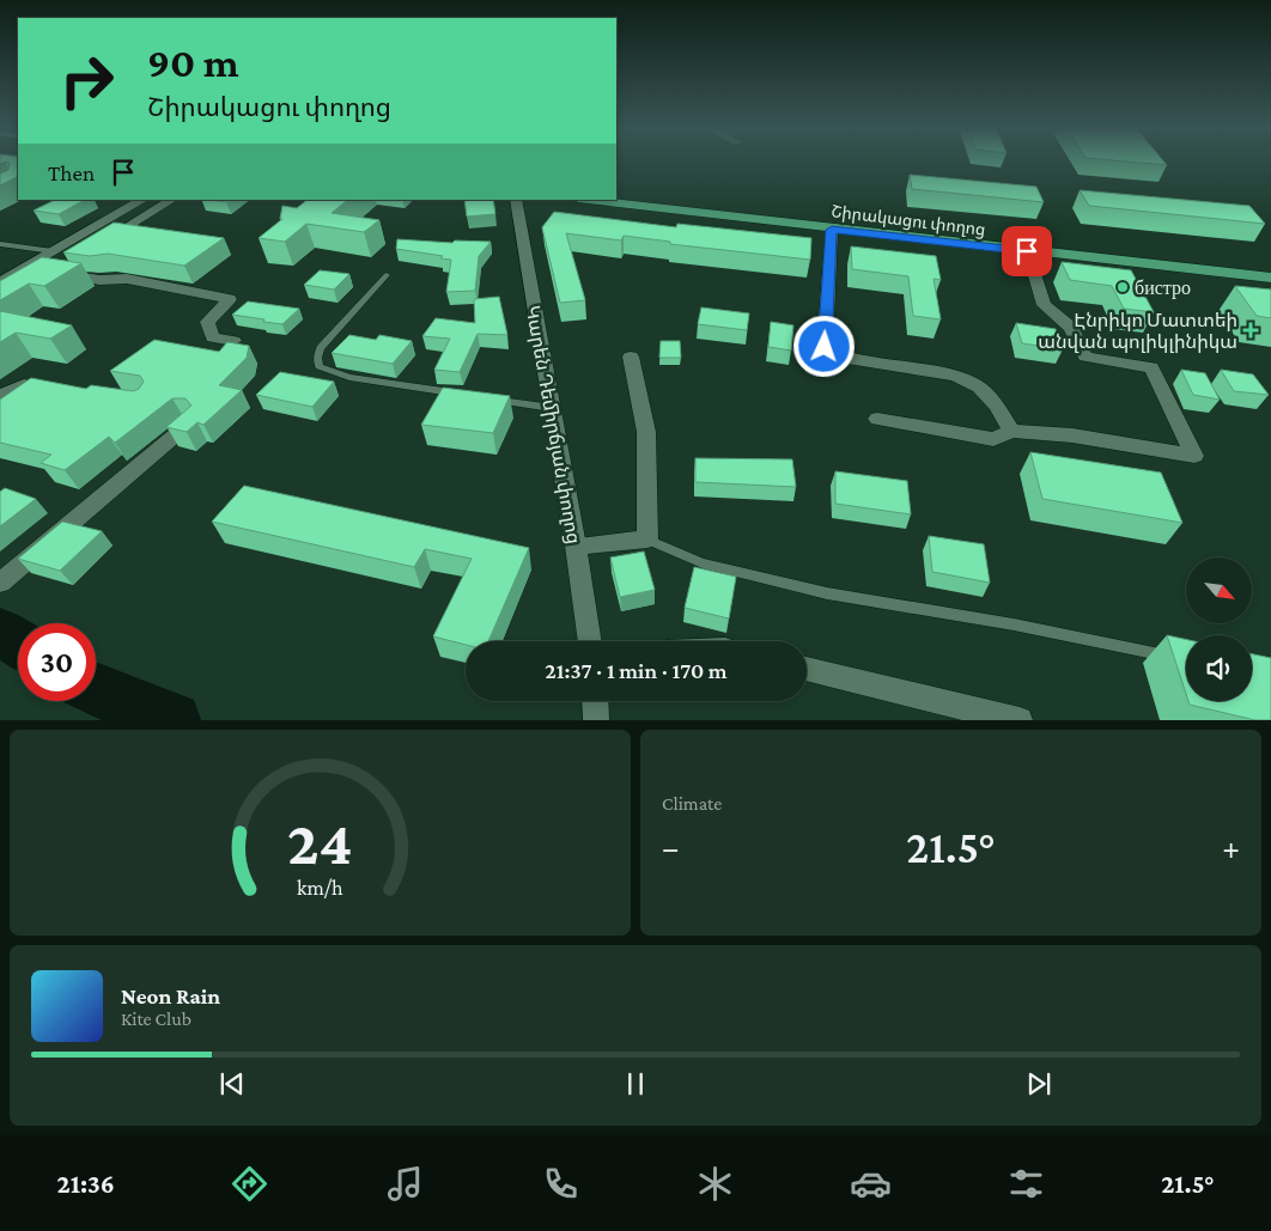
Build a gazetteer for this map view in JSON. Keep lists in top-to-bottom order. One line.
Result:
{"streets":{"main road":["Շիրակացու փողոց"],"street":["Կարեն Դեմիրճյան փողոց"]},"places":{"other":["бистро"],"health":["Էնրիկո Մատտեի անվան պոլիկլինիկա"]},"north":"bottom right","page":{"turn":["90 m","Շիրակացու փողոց"],"then":"Then","limit":"30","trip":"21:37 · 1 min · 170 m","tile":"Climate","heat":["−","21.5°","+"],"song":["Neon Rain","Kite Club"],"tabs":["21:36","21.5°"],"gauge":["24","km/h"]}}
